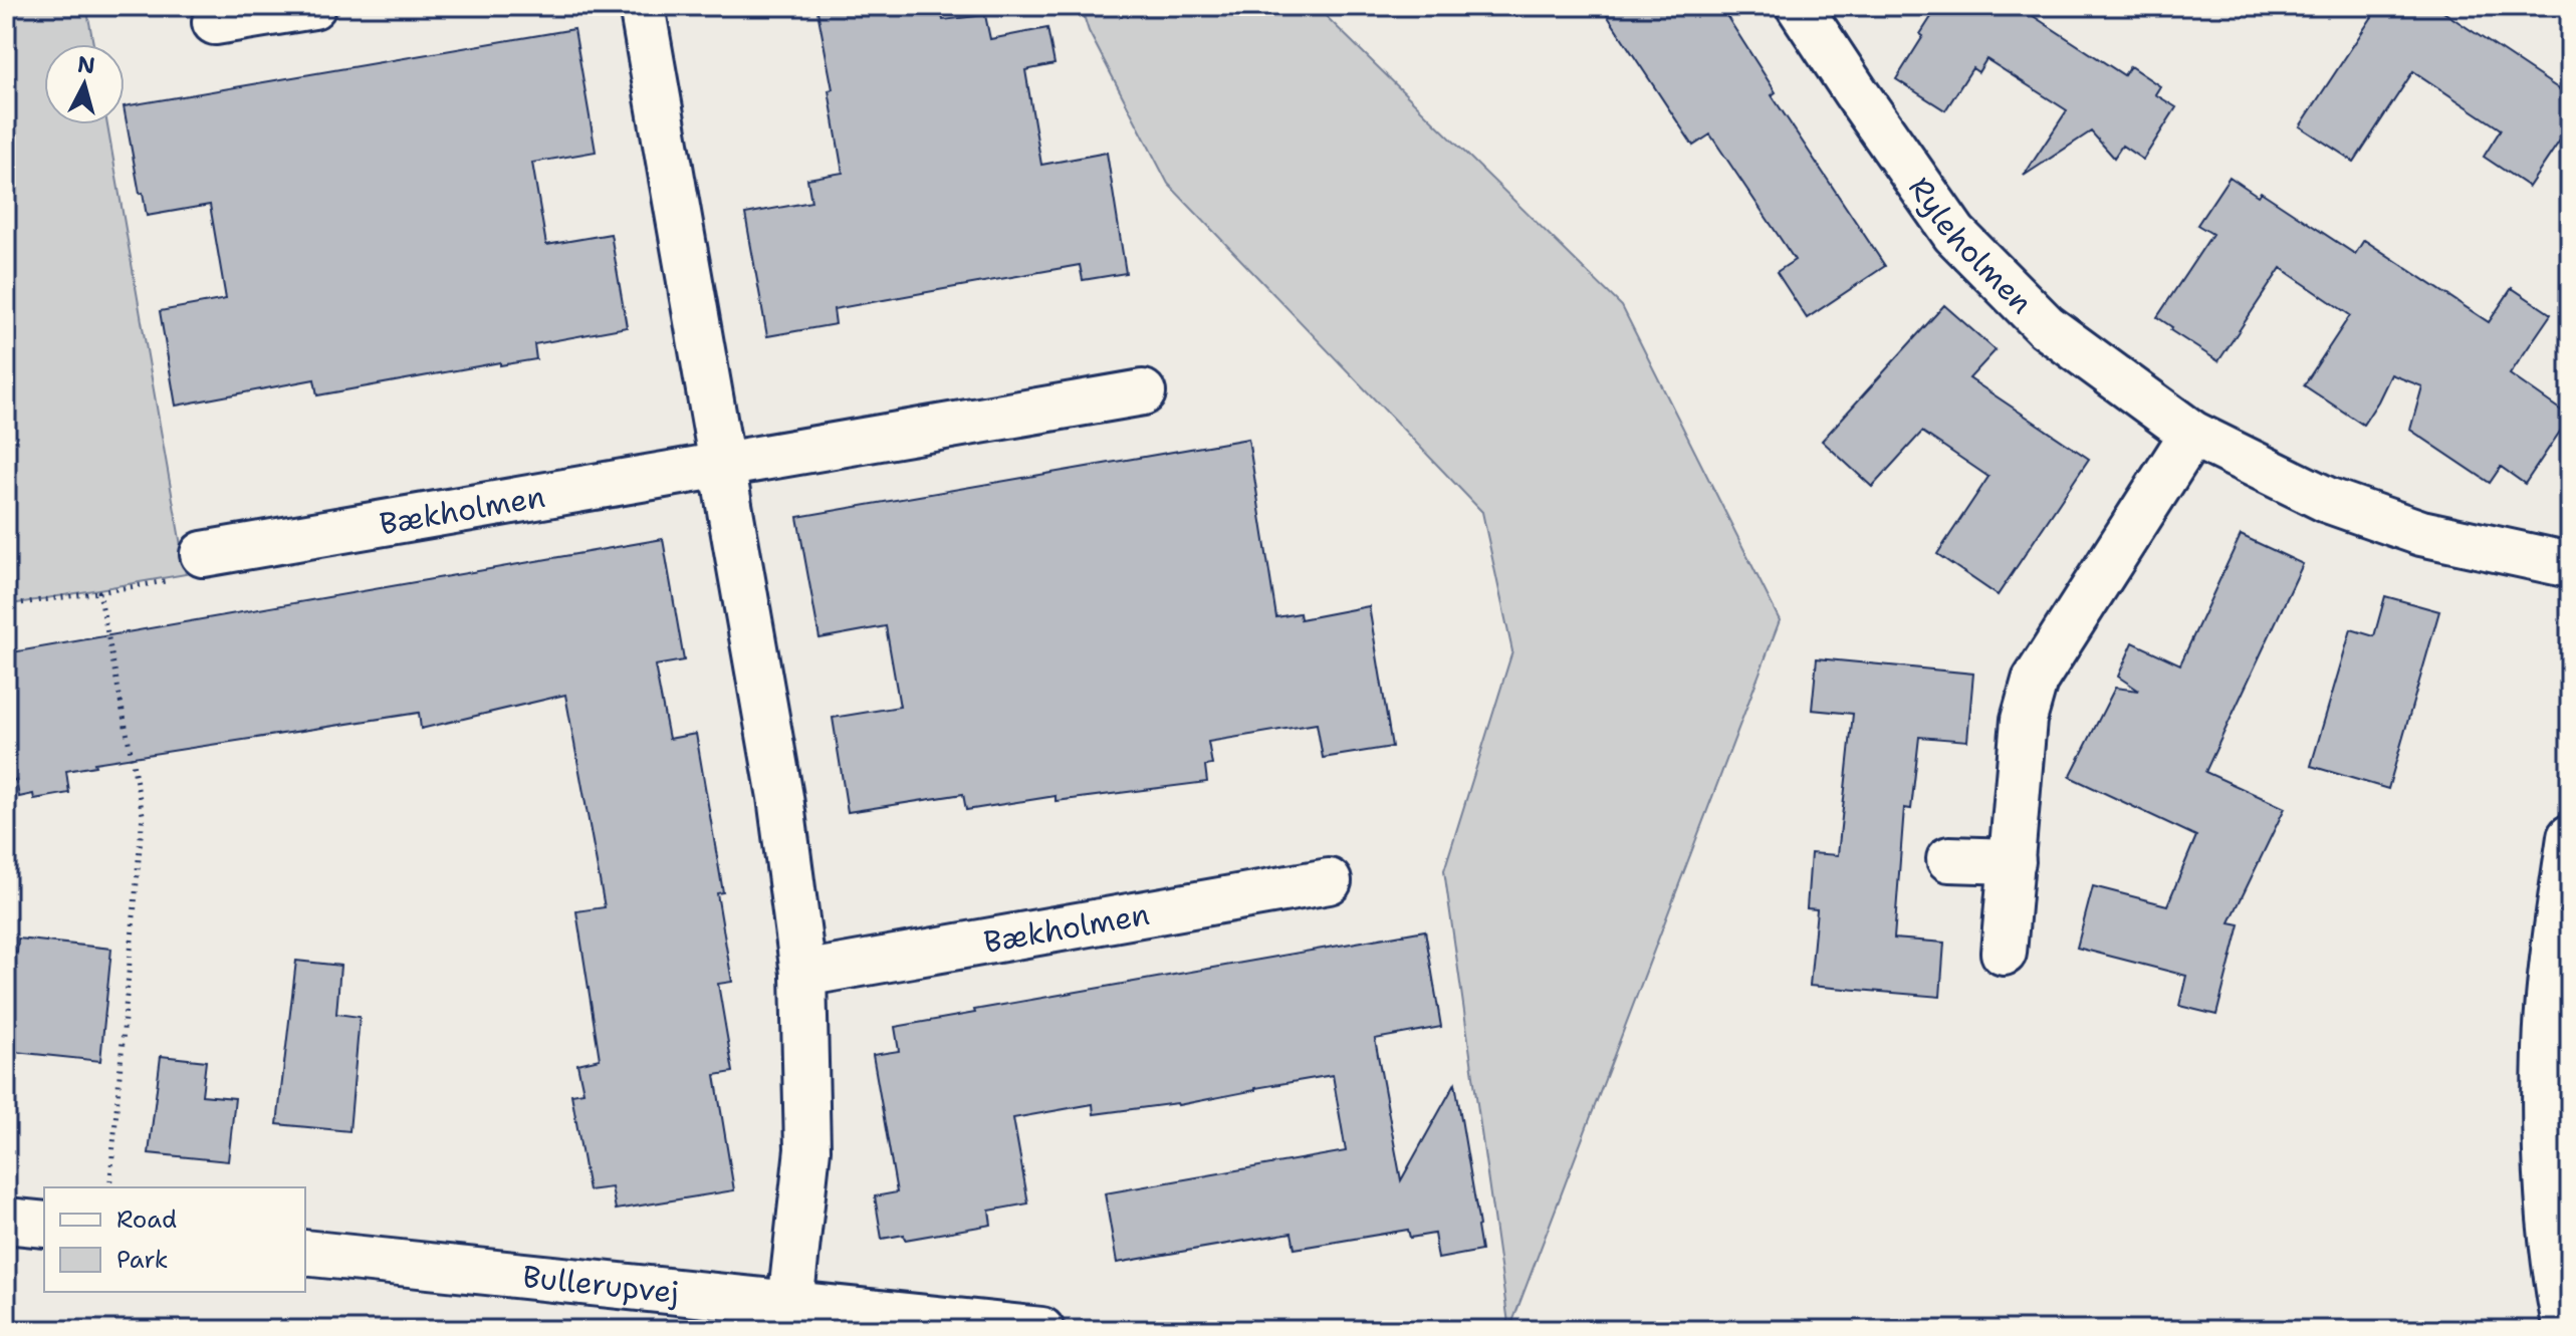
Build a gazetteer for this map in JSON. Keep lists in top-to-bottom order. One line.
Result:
{"streets":{"street":["Ryleholmen","Bækholmen","Bullerupvej"]},"legend":["Road","Park"],"north":"top"}
